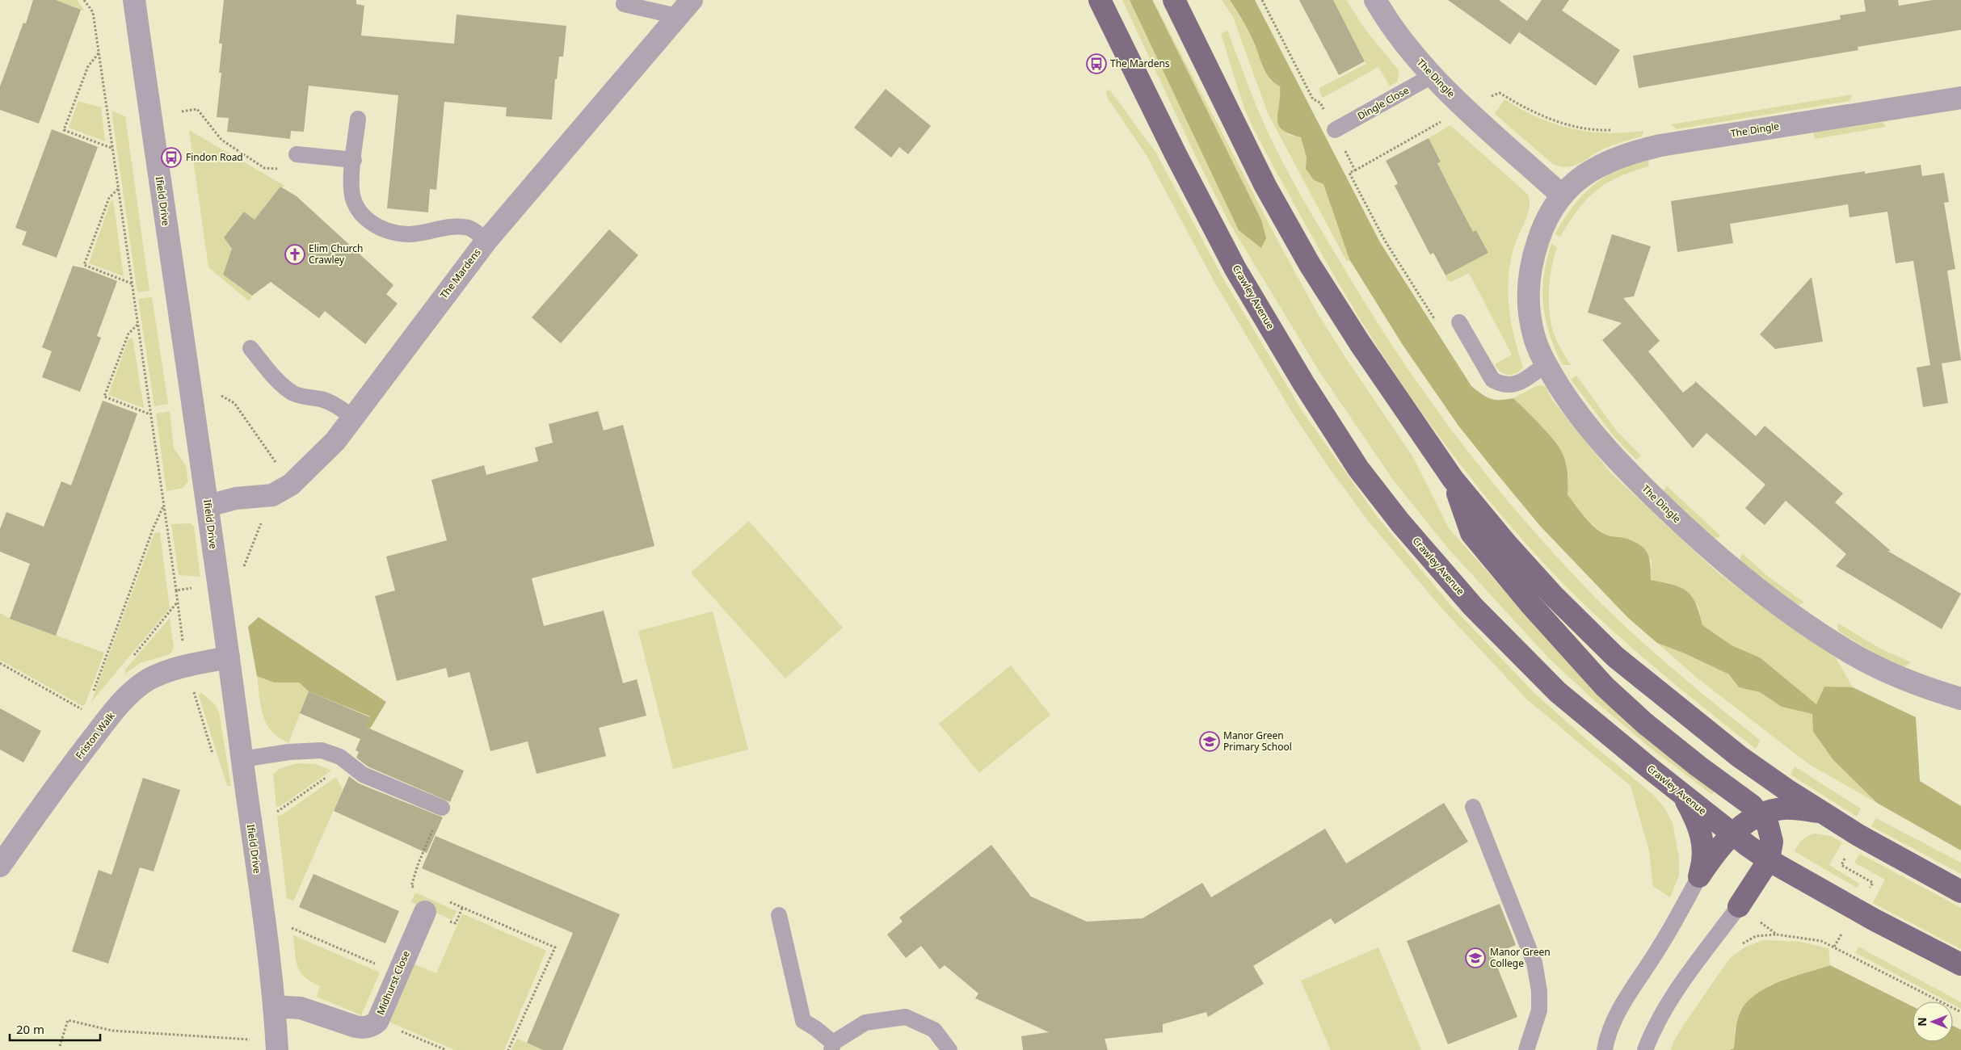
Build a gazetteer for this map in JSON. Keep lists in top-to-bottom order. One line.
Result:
{"streets":{"main road":["Crawley Avenue"],"street":["The Dingle","Ifield Drive","The Mardens","Friston Walk","Midhurst Close"],"lane":["Dingle Close"]},"crossings":[["The Dingle","Dingle Close"],["Ifield Drive","The Mardens"],["Ifield Drive","Friston Walk"],["Ifield Drive","Midhurst Close"]],"places":{"bus stop":["The Mardens","Findon Road"],"church":["Elim Church Crawley"],"school or university":["Manor Green Primary School","Manor Green College"]},"scale_bar":"20 m","north":"left"}
